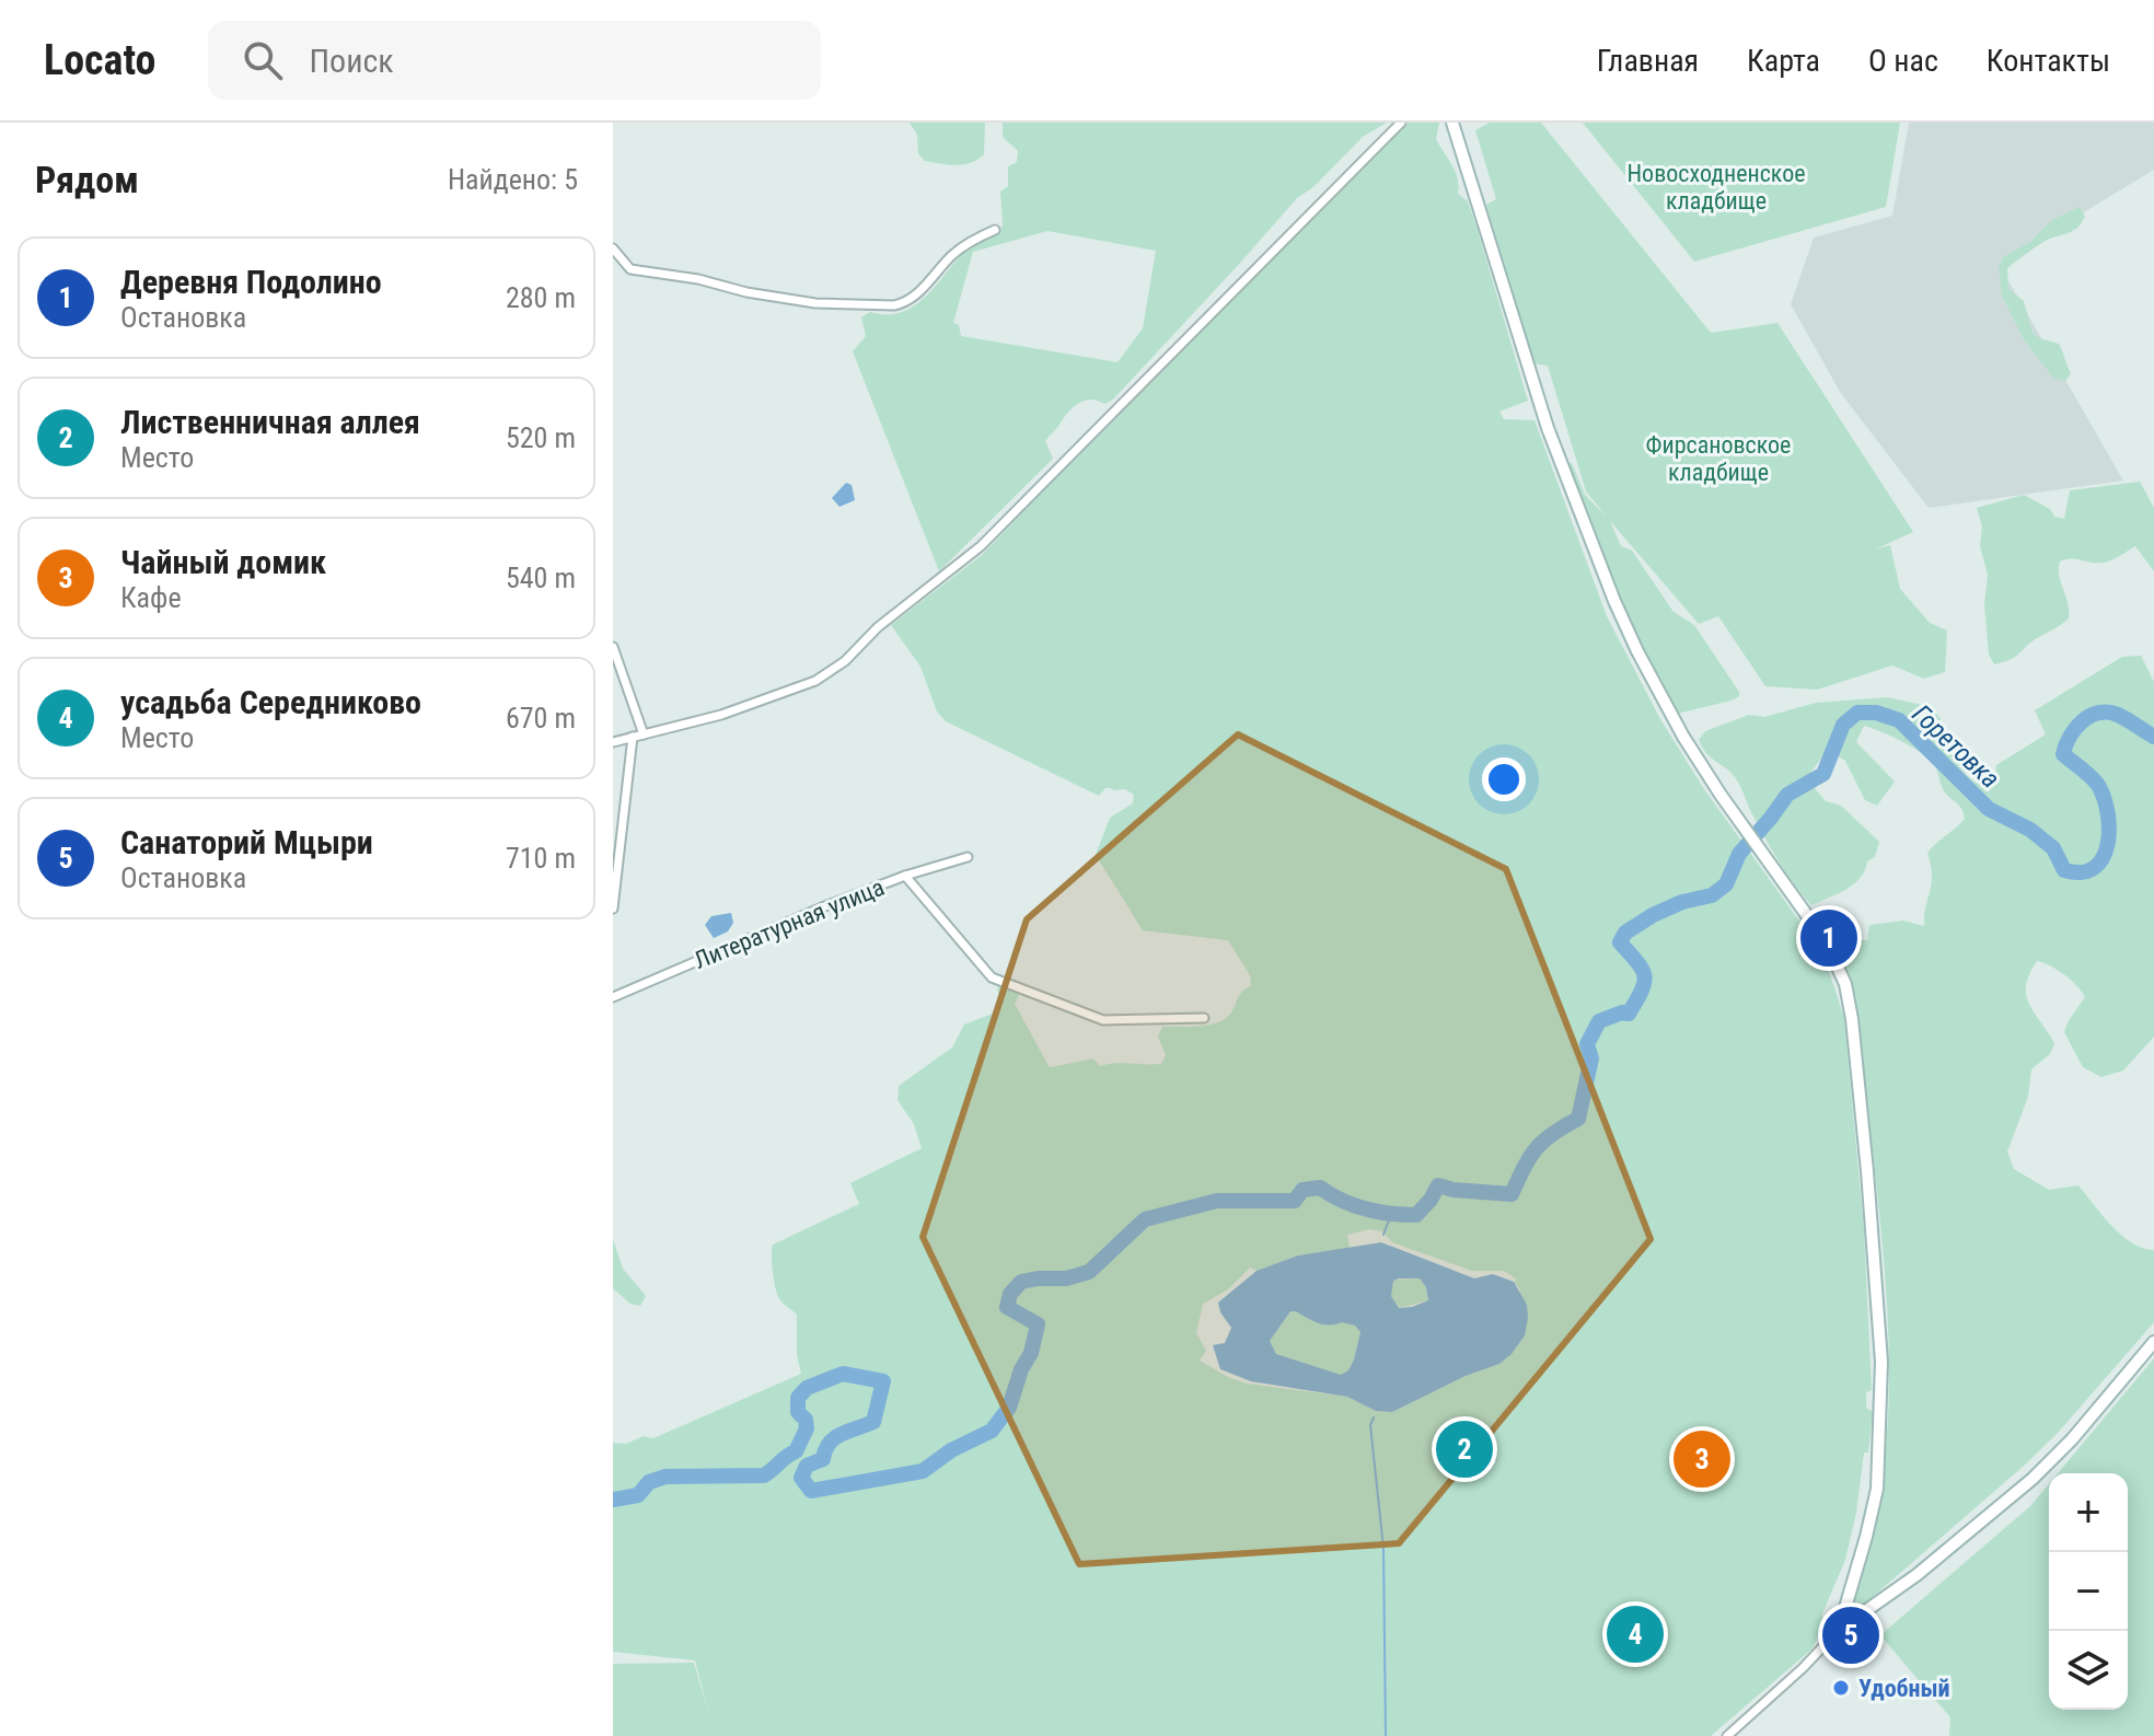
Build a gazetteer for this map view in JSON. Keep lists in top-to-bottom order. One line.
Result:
{"streets":{"street":["Литературная улица"]},"water":["Горетовка"],"parks":["Новосходненское кладбище","Фирсановское кладбище"],"places":["Удобный"],"page":{"header":"Locato","search":"Поиск","nav":["Главная","Карта","О нас","Контакты"],"heading":["Рядом","Найдено: 5"],"list":[{"mark":"1","name":"Деревня Подолино","note":"Остановка","value":"280 m"},{"mark":"2","name":"Лиственничная аллея","note":"Место","value":"520 m"},{"mark":"3","name":"Чайный домик","note":"Кафе","value":"540 m"},{"mark":"4","name":"усадьба Середниково","note":"Место","value":"670 m"},{"mark":"5","name":"Санаторий Мцыри","note":"Остановка","value":"710 m"}],"pins":["1","2","3","4","5"],"map_buttons":["+","−"]}}
